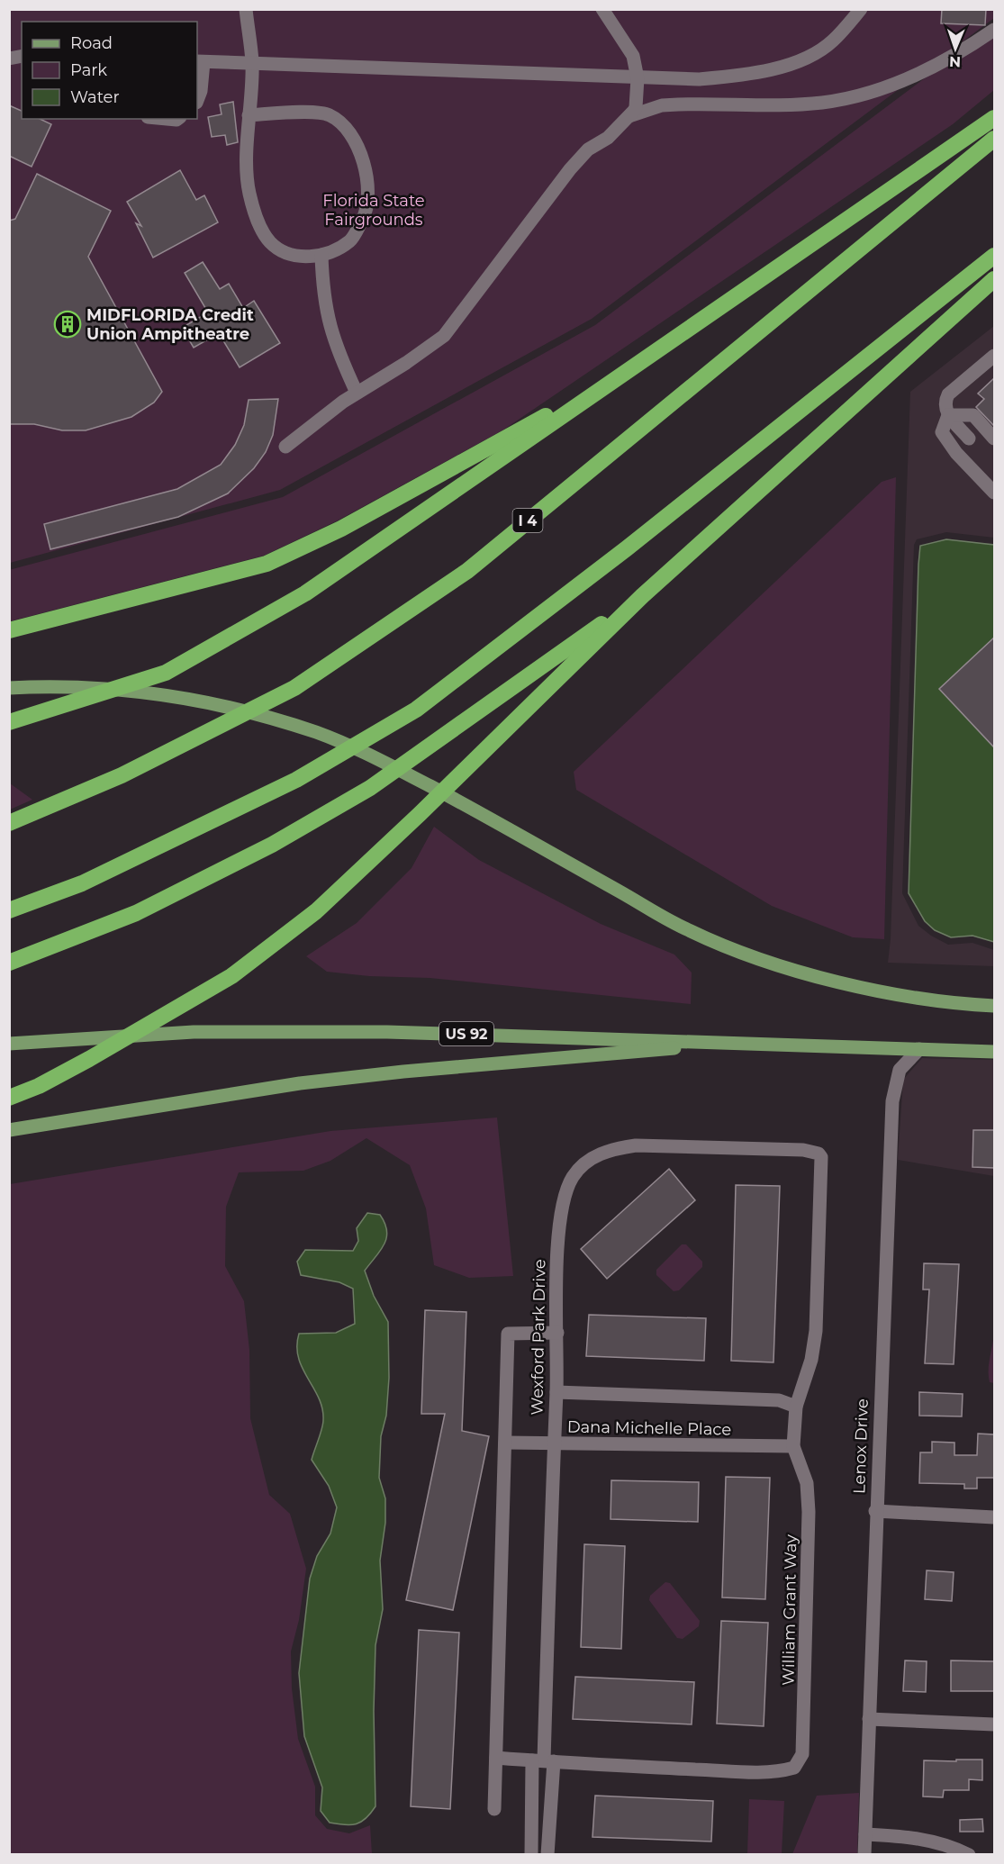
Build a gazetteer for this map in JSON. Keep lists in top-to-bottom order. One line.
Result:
{"streets":{"highway":["I 4"],"main road":["US 92"],"street":["Wexford Park Drive","Dana Michelle Place","Lenox Drive","William Grant Way"]},"crossings":[["US 92","Lenox Drive"],["Wexford Park Drive","Dana Michelle Place"],["Wexford Park Drive","William Grant Way"],["Dana Michelle Place","William Grant Way"]],"parks":["Florida State Fairgrounds"],"places":{"building":["MIDFLORIDA Credit Union Ampitheatre"]},"legend":["Road","Park","Water"],"north":"bottom"}
